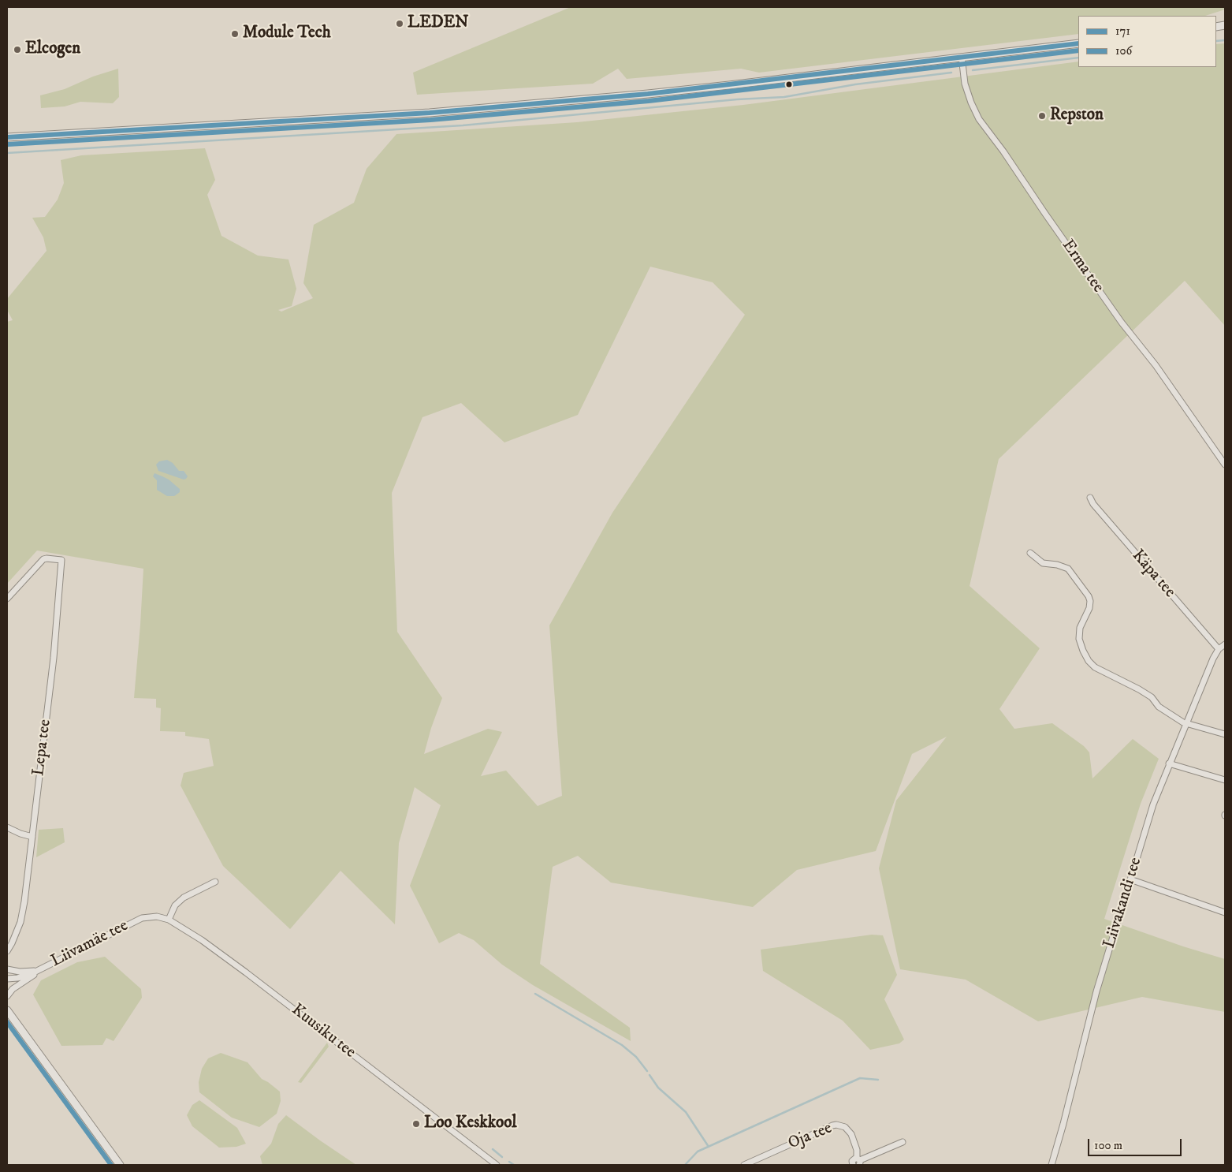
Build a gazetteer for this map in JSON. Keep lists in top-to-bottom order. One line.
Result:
{"streets":{"street":["Erma tee","Käpa tee","Lepa tee","Liivakandi tee","Liivamäe tee","Kuusiku tee","Oja tee"]},"crossings":[["Käpa tee","Liivakandi tee"],["Liivamäe tee","Kuusiku tee"]],"places":["LEDEN","Module Tech","Elcogen","Repston","Loo Keskkool"],"lines":["transit line 171","transit line 106"],"legend":["171","106"],"scale_bar":"100 m"}
